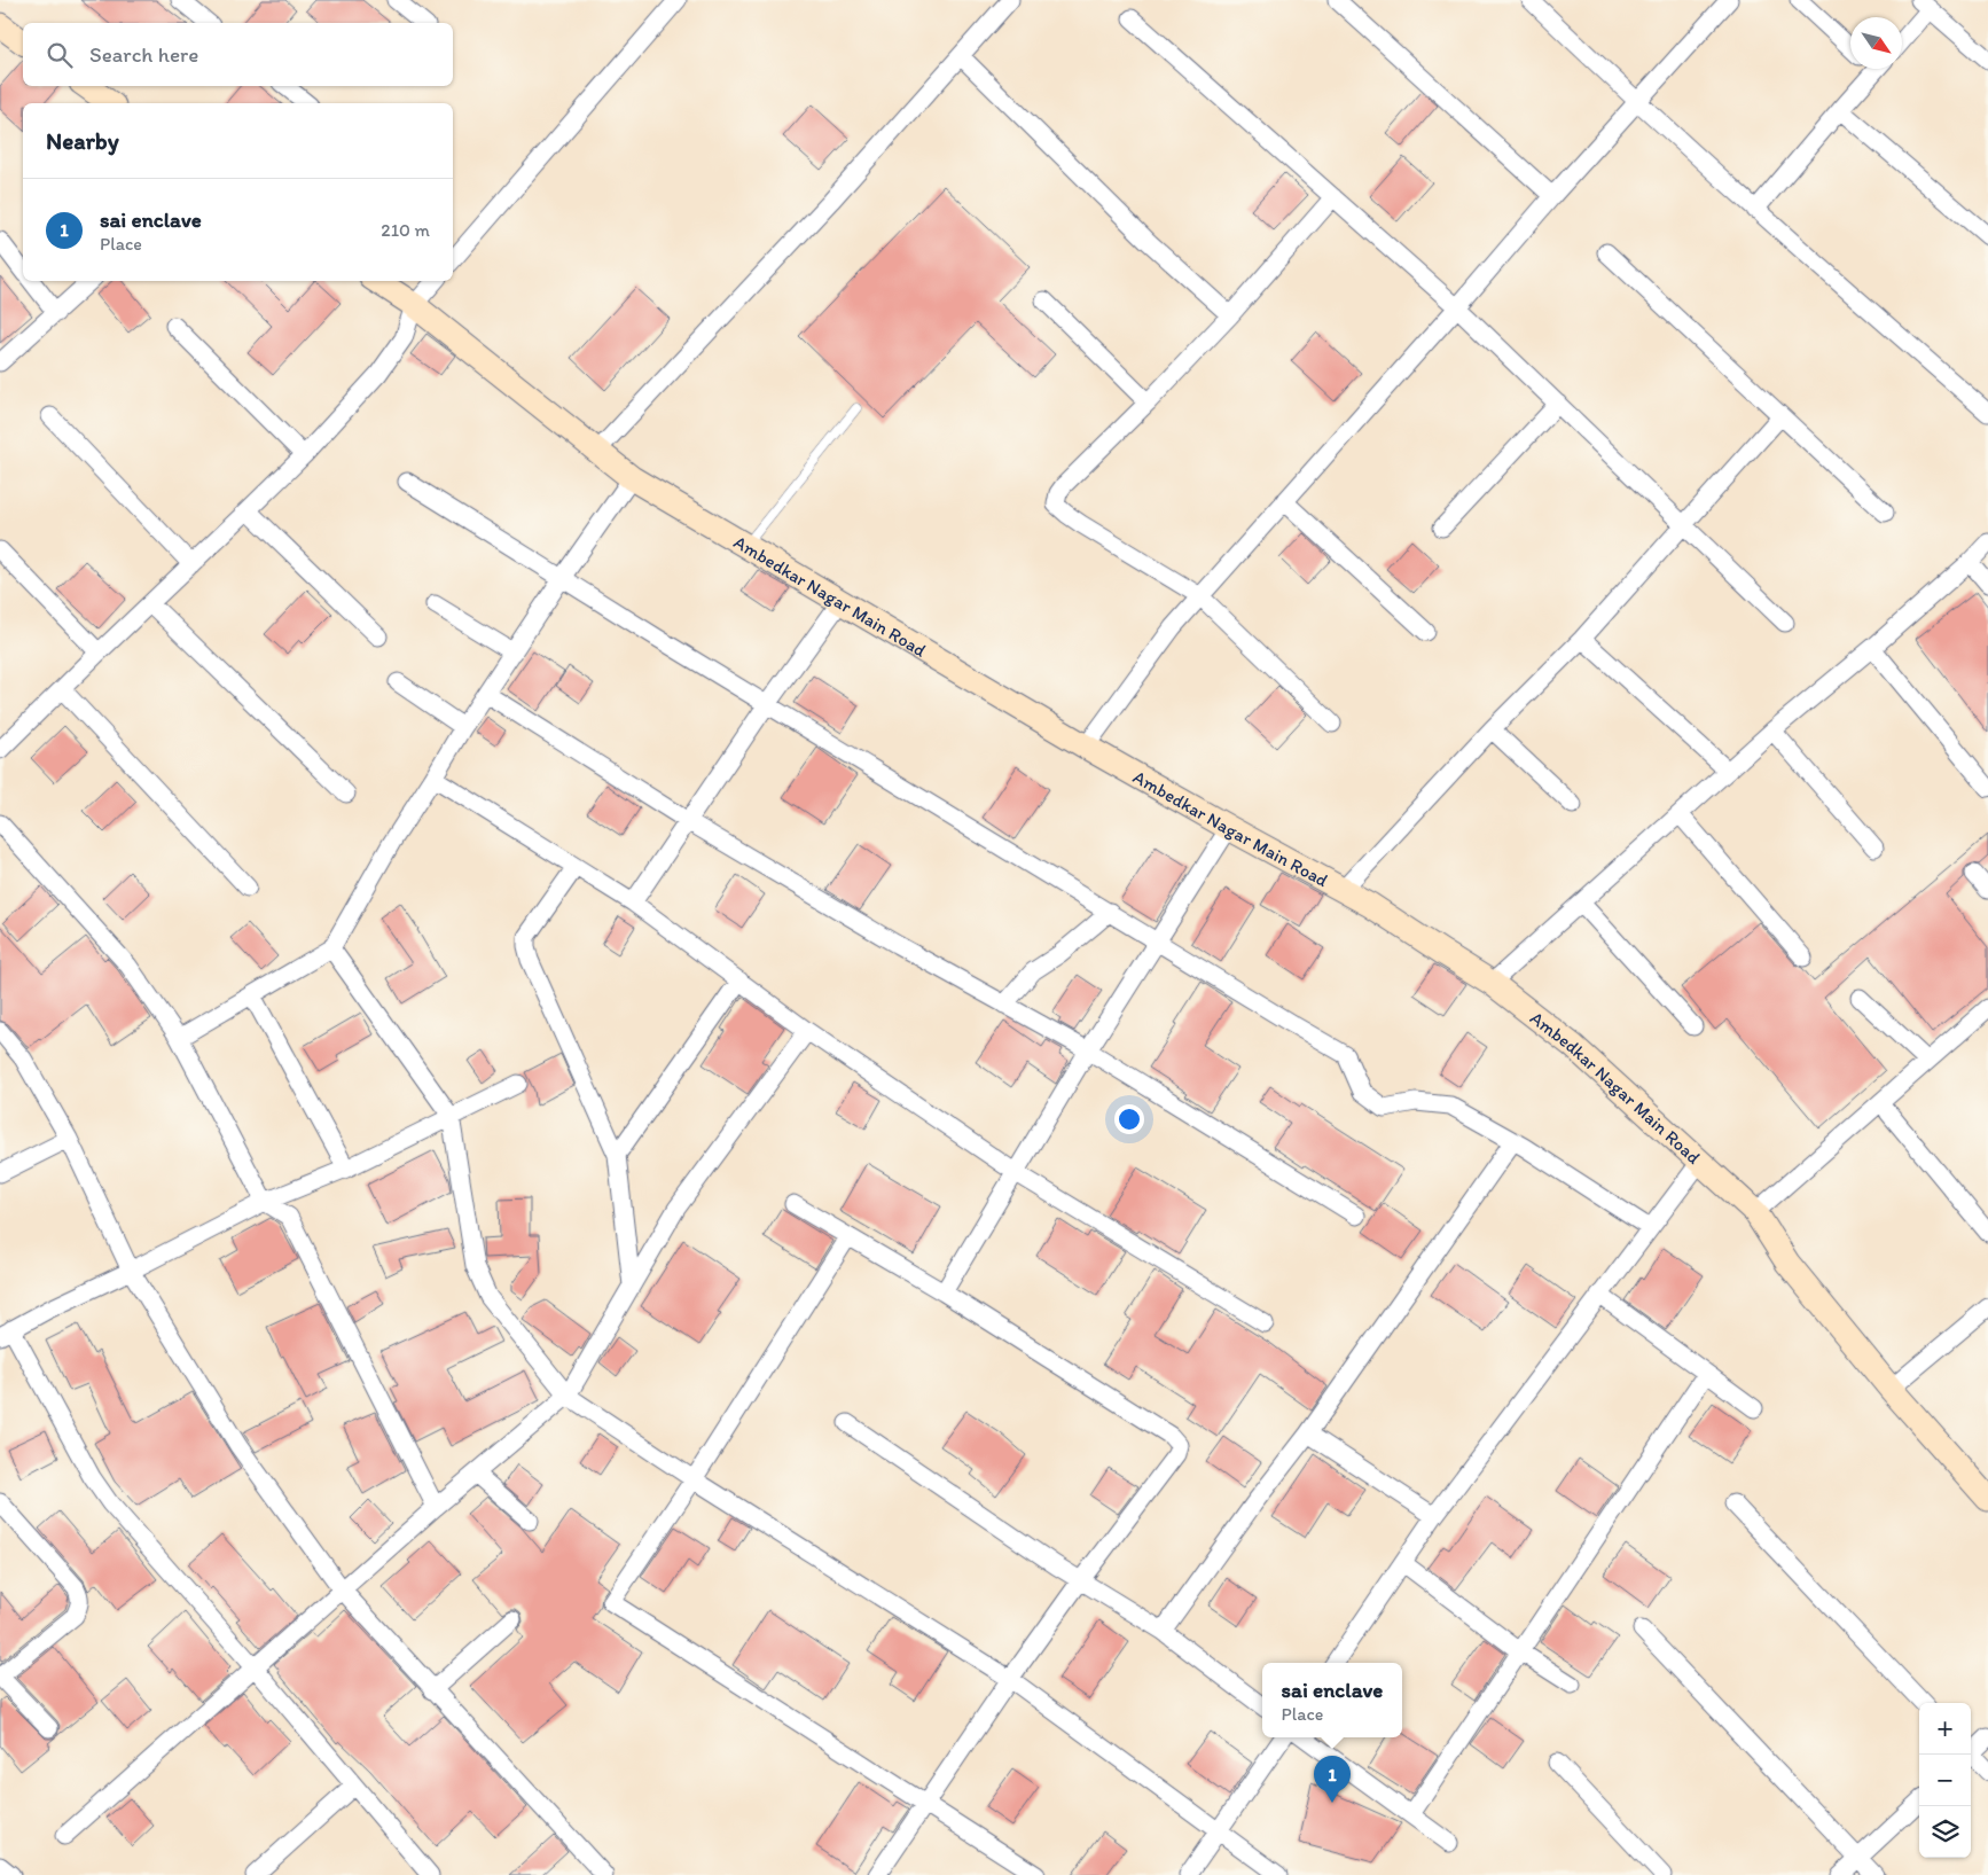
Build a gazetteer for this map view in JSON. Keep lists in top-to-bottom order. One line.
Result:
{"streets":{"street":["Ambedkar Nagar Main Road"]},"north":"bottom right","page":{"search":"Search here","heading":"Nearby","list":[{"mark":"1","name":"sai enclave","note":"Place","value":"210 m"}],"popup":["sai enclave","Place"],"map_buttons":["+","−"],"pins":"1"}}
